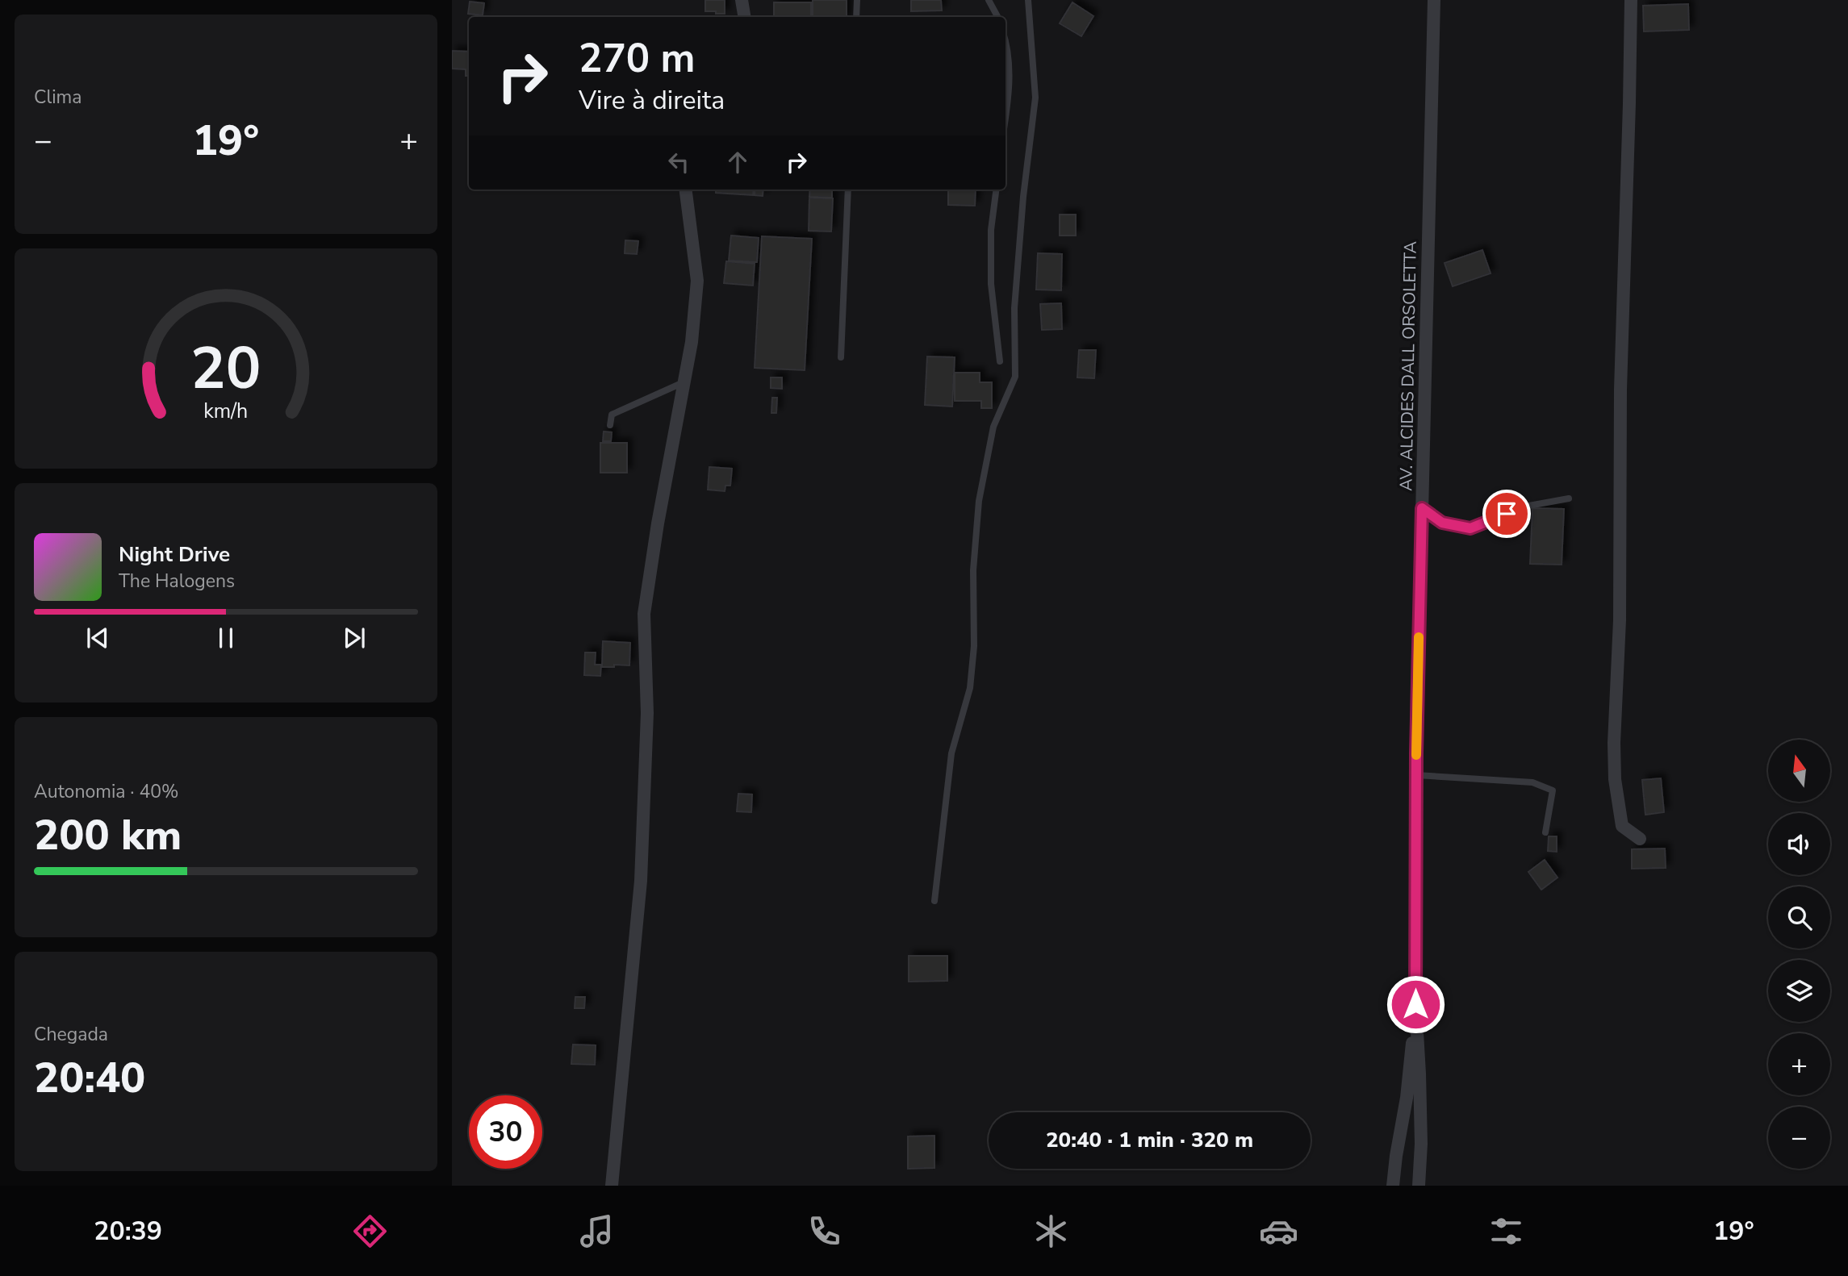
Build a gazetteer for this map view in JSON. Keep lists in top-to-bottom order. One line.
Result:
{"streets":{"street":["AV. ALCIDES DALL ORSOLETTA"]},"north":"top","page":{"tile":["Clima",["Autonomia · 40%","200 km"],["Chegada","20:40"]],"turn":["270 m","Vire à direita"],"heat":["−","19°","+"],"song":["Night Drive","The Halogens"],"map_buttons":["+","−"],"limit":"30","trip":"20:40 · 1 min · 320 m","tabs":["20:39","19°"],"gauge":["20","km/h"]}}
